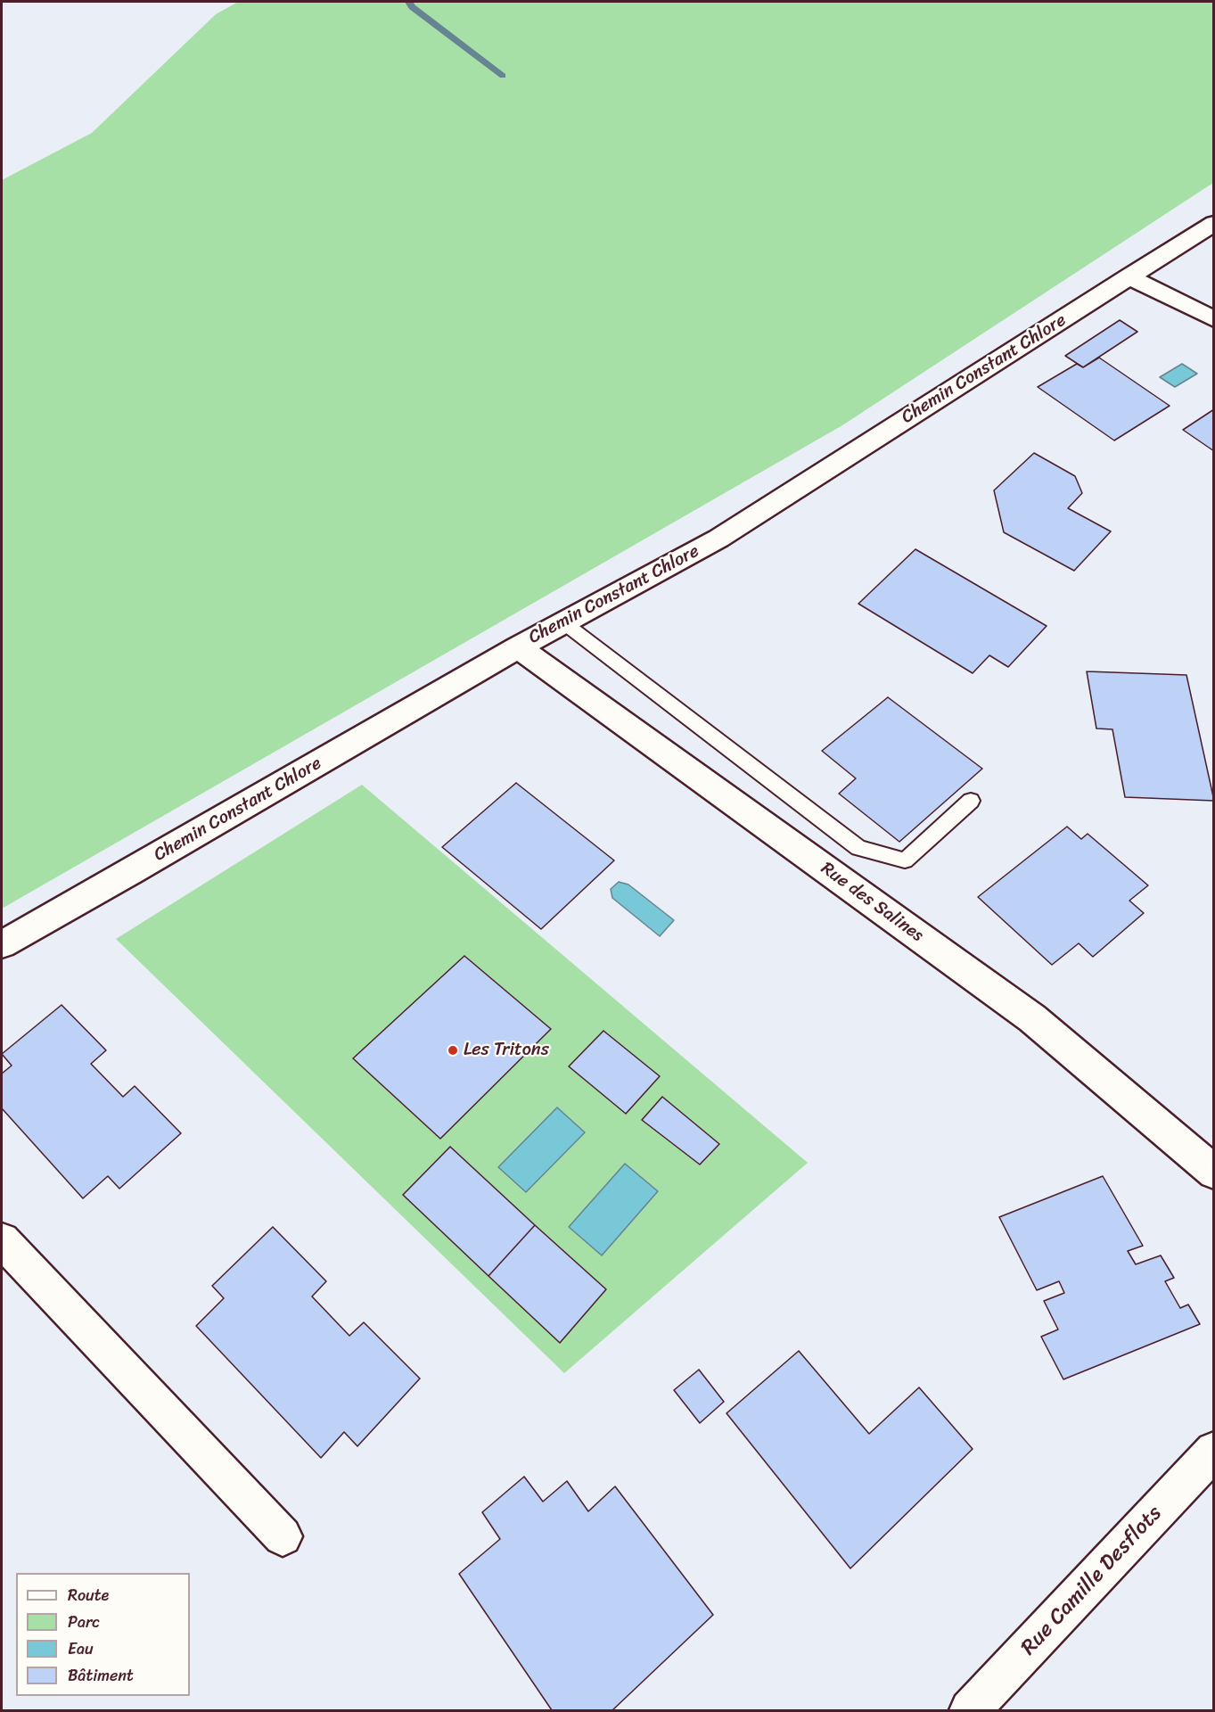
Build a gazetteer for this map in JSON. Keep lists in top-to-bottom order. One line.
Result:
{"streets":{"street":["Chemin Constant Chlore","Rue des Salines","Rue Camille Desflots"]},"crossings":[["Chemin Constant Chlore","Rue des Salines"]],"places":["Les Tritons"],"legend":["Route","Parc","Eau","Bâtiment"]}
